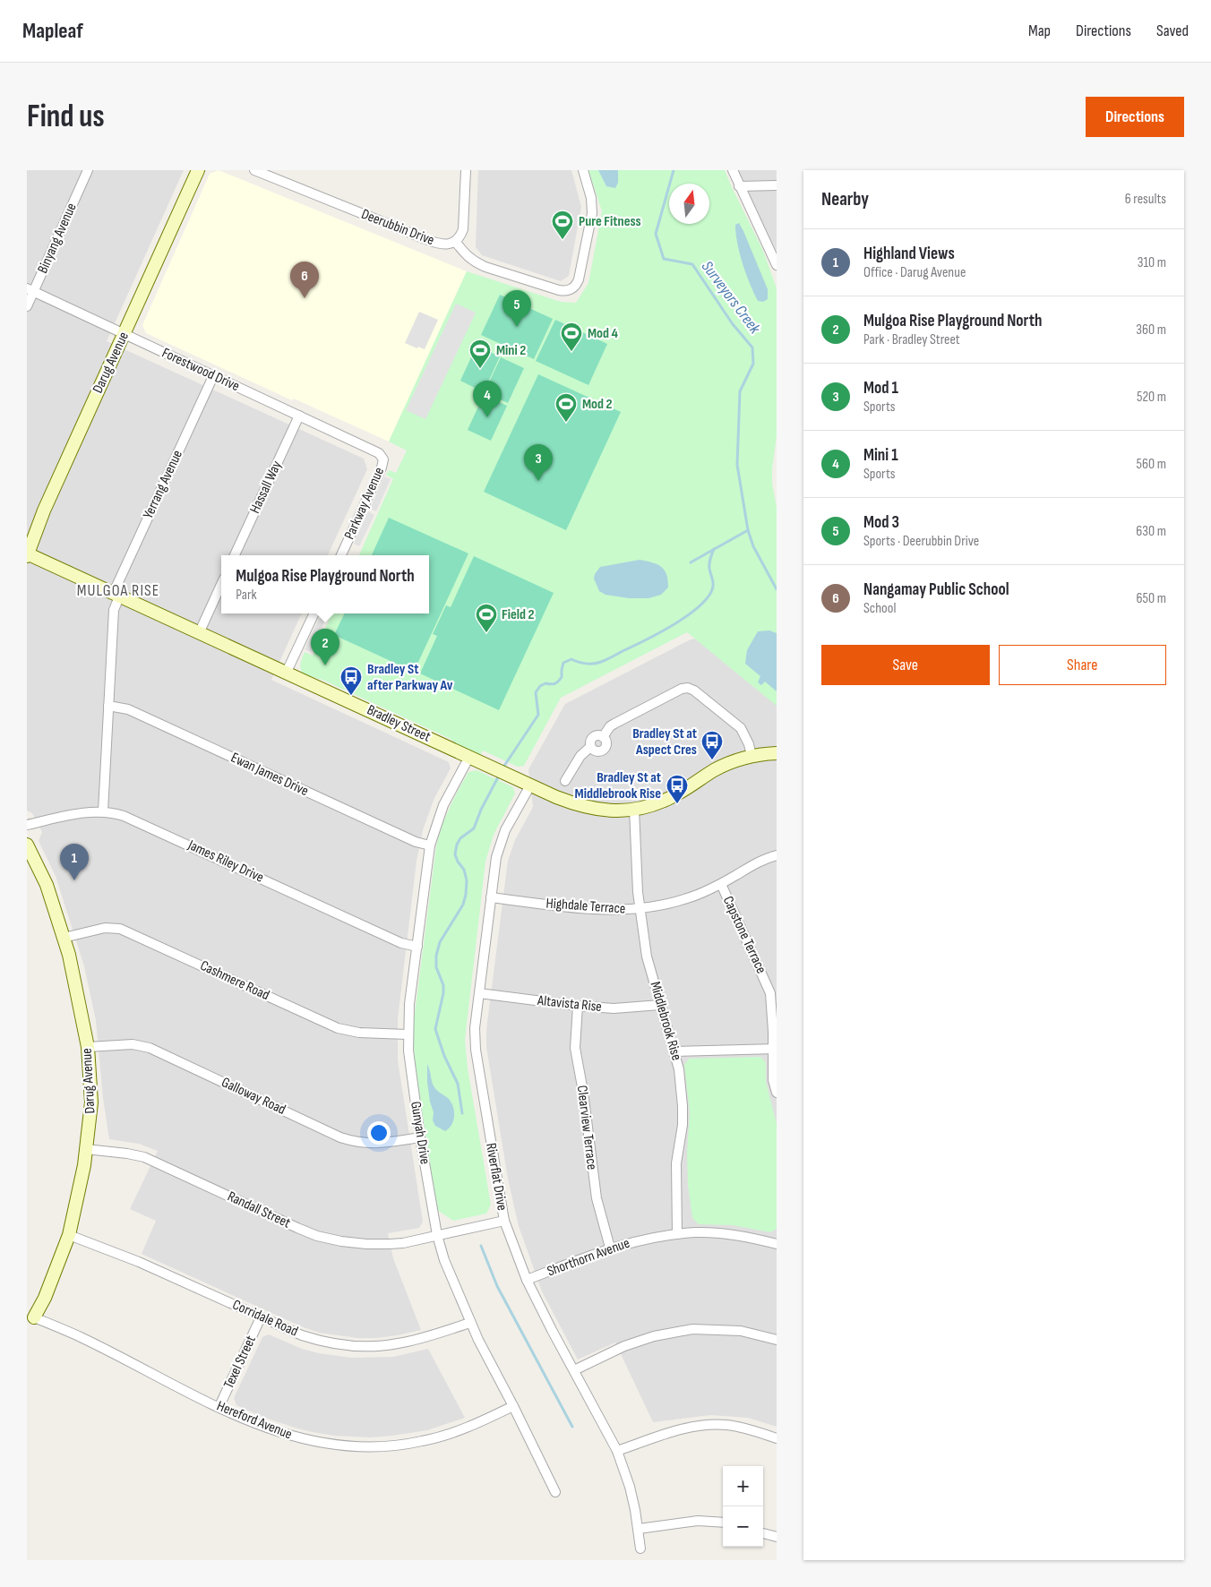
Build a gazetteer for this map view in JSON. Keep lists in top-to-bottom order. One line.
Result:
{"streets":{"street":["Deerubbin Drive","Binyang Avenue","Darug Avenue","Forestwood Drive","Yerrang Avenue","Hassall Way","Parkway Avenue","Bradley Street","Ewan James Drive","James Riley Drive","Highdale Terrace","Capstone Terrace","Cashmere Road","Altavista Rise","Middlebrook Rise","Galloway Road","Clearview Terrace","Gunyah Drive","Riverflat Drive","Randall Street","Shorthorn Avenue","Corridale Road","Texel Street","Hereford Avenue"]},"crossings":[["Binyang Avenue","Forestwood Drive"],["Darug Avenue","Forestwood Drive"],["Darug Avenue","Bradley Street"],["Darug Avenue","Cashmere Road"],["Darug Avenue","Galloway Road"],["Darug Avenue","Randall Street"],["Darug Avenue","Corridale Road"],["Darug Avenue","Hereford Avenue"],["Forestwood Drive","Yerrang Avenue"],["Forestwood Drive","Hassall Way"],["Forestwood Drive","Parkway Avenue"],["Yerrang Avenue","Bradley Street"],["Yerrang Avenue","Ewan James Drive"],["Yerrang Avenue","James Riley Drive"],["Bradley Street","Middlebrook Rise"],["Bradley Street","Gunyah Drive"],["Bradley Street","Riverflat Drive"],["Ewan James Drive","Gunyah Drive"],["James Riley Drive","Gunyah Drive"],["Highdale Terrace","Capstone Terrace"],["Highdale Terrace","Middlebrook Rise"],["Highdale Terrace","Riverflat Drive"],["Cashmere Road","Gunyah Drive"],["Altavista Rise","Middlebrook Rise"],["Altavista Rise","Clearview Terrace"],["Altavista Rise","Riverflat Drive"],["Middlebrook Rise","Shorthorn Avenue"],["Galloway Road","Gunyah Drive"],["Clearview Terrace","Shorthorn Avenue"],["Gunyah Drive","Randall Street"],["Gunyah Drive","Corridale Road"],["Gunyah Drive","Hereford Avenue"],["Riverflat Drive","Shorthorn Avenue"],["Corridale Road","Texel Street"],["Texel Street","Hereford Avenue"]],"districts":["MULGOA RISE"],"water":["Surveyors Creek"],"places":{"sports":["Pure Fitness","Mod 4","Mini 2","Mod 2","Field 2"],"bus stop":["Bradley St after Parkway Av","Bradley St at Aspect Cres","Bradley St at Middlebrook Rise"]},"north":"top","page":{"header":"Mapleaf","nav":["Map","Directions","Saved"],"buttons":["Directions",["Save","Share"]],"title":"Find us","heading":["Nearby","6 results"],"list":[{"mark":"1","name":"Highland Views","note":"Office · Darug Avenue","value":"310 m"},{"mark":"2","name":"Mulgoa Rise Playground North","note":"Park · Bradley Street","value":"360 m"},{"mark":"3","name":"Mod 1","note":"Sports","value":"520 m"},{"mark":"4","name":"Mini 1","note":"Sports","value":"560 m"},{"mark":"5","name":"Mod 3","note":"Sports · Deerubbin Drive","value":"630 m"},{"mark":"6","name":"Nangamay Public School","note":"School","value":"650 m"}],"pins":["6","5","4","3","2","1"],"popup":["Mulgoa Rise Playground North","Park"],"map_buttons":["+","−"]}}
